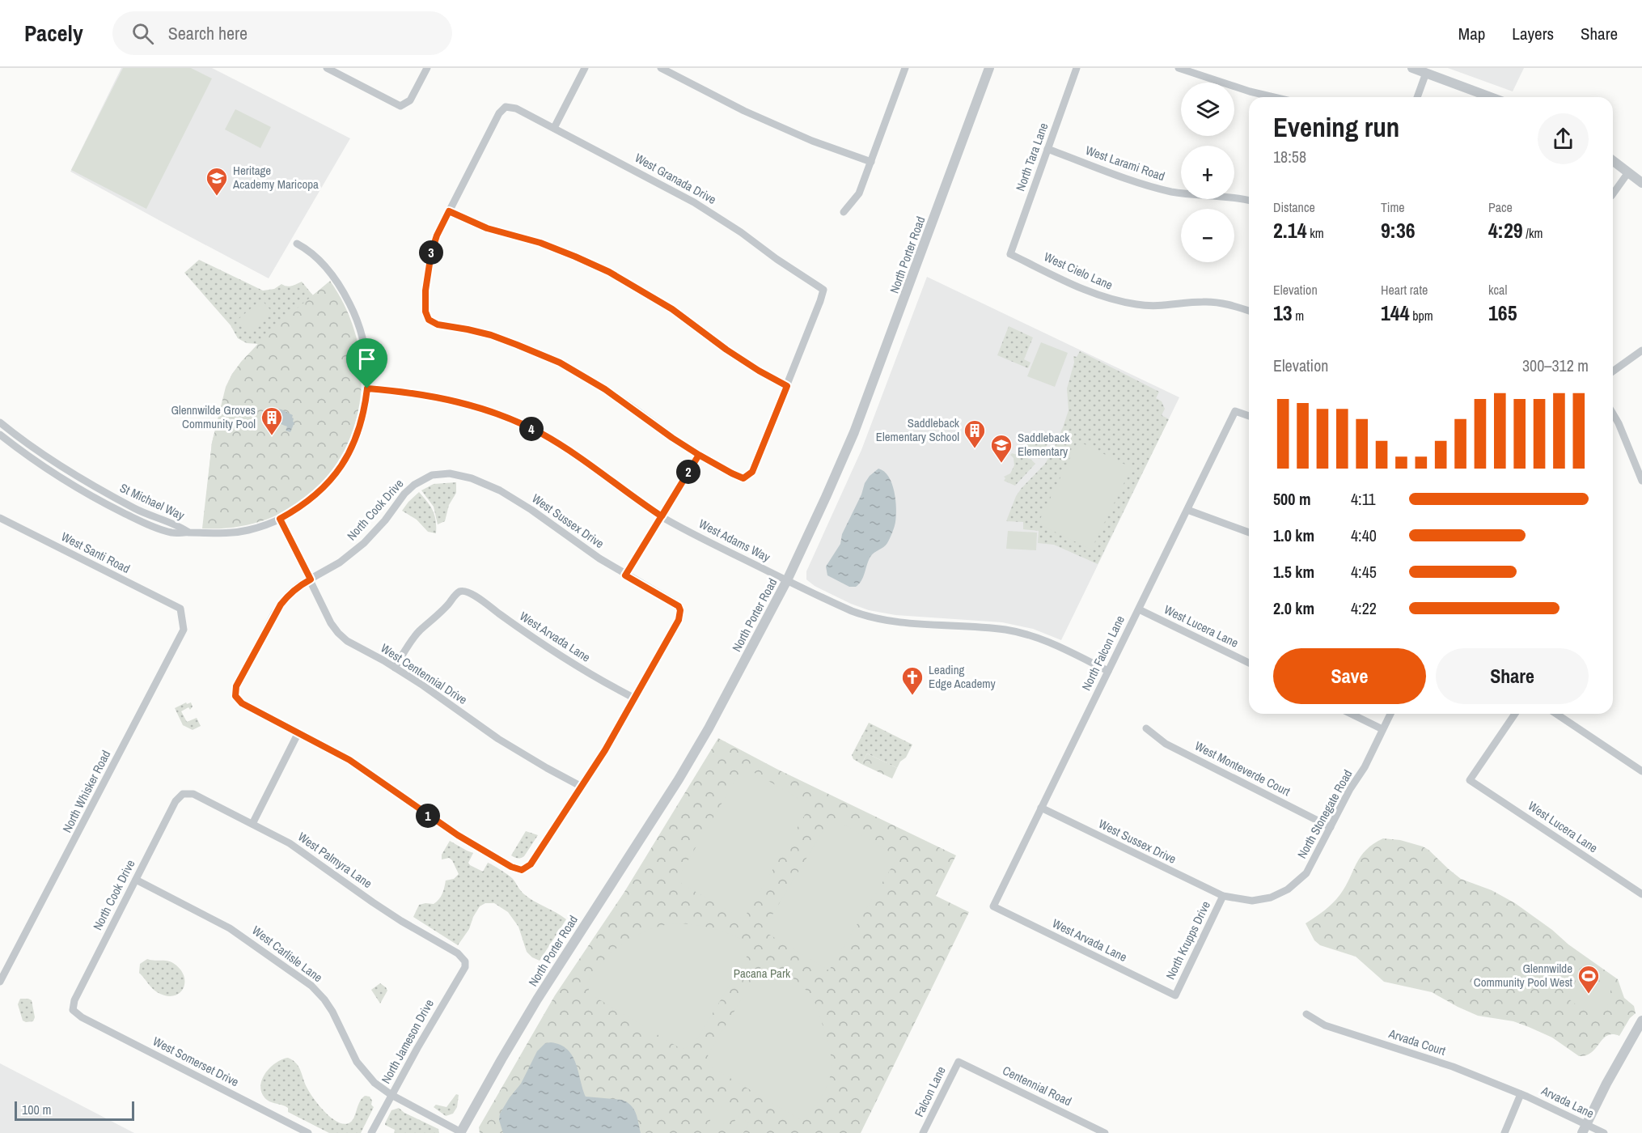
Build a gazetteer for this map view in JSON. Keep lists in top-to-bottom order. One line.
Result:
{"streets":{"street":["North Tara Lane","West Larami Road","West Granada Drive","North Porter Road","West Cielo Lane","St Michael Way","North Cook Drive","West Sussex Drive","West Adams Way","West Santi Road","West Lucera Lane","West Arvada Lane","North Falcon Lane","West Centennial Drive","West Monteverde Court","North Whisker Road","North Stonegate Road","West Palmyra Lane","North Krupps Drive","West Carlisle Lane","North Jameson Drive","Arvada Court","West Somerset Drive","Centennial Road","Falcon Lane","Arvada Lane"]},"crossings":[["North Tara Lane","West Larami Road"],["North Tara Lane","West Cielo Lane"],["North Porter Road","West Adams Way"],["North Porter Road","West Carlisle Lane"],["North Cook Drive","West Sussex Drive"],["North Cook Drive","West Centennial Drive"],["North Cook Drive","West Palmyra Lane"],["North Cook Drive","West Carlisle Lane"],["North Cook Drive","West Somerset Drive"],["West Sussex Drive","West Arvada Lane"],["West Sussex Drive","North Falcon Lane"],["West Sussex Drive","North Stonegate Road"],["West Sussex Drive","North Krupps Drive"],["West Adams Way","North Falcon Lane"],["West Santi Road","North Whisker Road"],["West Lucera Lane","North Falcon Lane"],["West Arvada Lane","North Falcon Lane"],["West Arvada Lane","West Centennial Drive"],["West Arvada Lane","North Krupps Drive"],["West Monteverde Court","North Stonegate Road"],["North Stonegate Road","North Krupps Drive"],["West Palmyra Lane","North Jameson Drive"],["West Carlisle Lane","North Jameson Drive"],["Arvada Court","Arvada Lane"],["Centennial Road","Falcon Lane"]],"parks":["Pacana Park"],"places":{"school or university":["Heritage Academy Maricopa","Saddleback Elementary"],"building":["Glennwilde Groves Community Pool","Saddleback Elementary School"],"church":["Leading Edge Academy"],"sports":["Glennwilde Community Pool West"]},"scale_bar":"100 m","page":{"header":"Pacely","search":"Search here","nav":["Map","Layers","Share"],"map_buttons":["+","−"],"heading":["Evening run","18:58"],"stats":[["Distance","2.14 km"],["Time","9:36"],["Pace","4:29 /km"],["Elevation","13 m"],["Heart rate","144 bpm"],["kcal","165"]],"pins":["3","4","2","1"],"chart":["Elevation","300–312 m"],"list":[{"name":"500 m","note":"4:11"},{"name":"1.0 km","note":"4:40"},{"name":"1.5 km","note":"4:45"},{"name":"2.0 km","note":"4:22"}],"buttons":["Save","Share"],"scale":"100 m"}}
